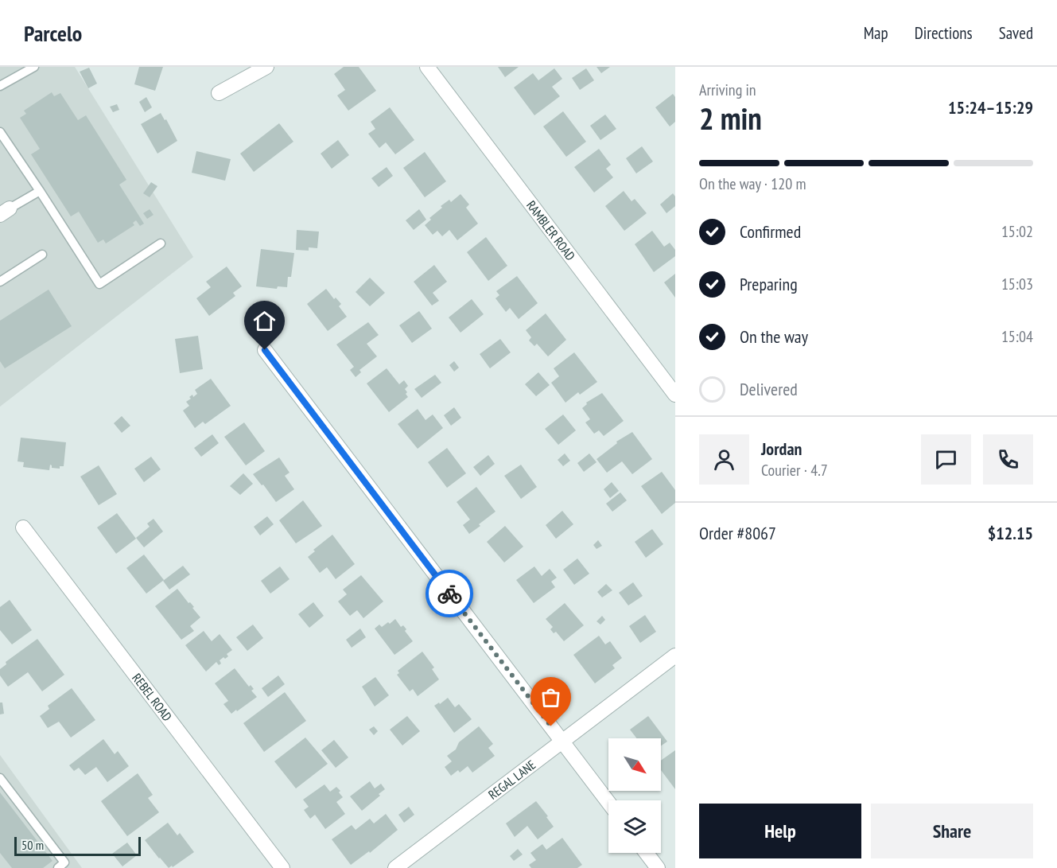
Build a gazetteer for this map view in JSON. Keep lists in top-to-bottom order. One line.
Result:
{"streets":{"street":["RAMBLER ROAD","REBEL ROAD","REGAL LANE"]},"scale_bar":"50 m","north":"bottom right","page":{"header":"Parcelo","nav":["Map","Directions","Saved"],"heading":["2 min","Arriving in","15:24–15:29"],"panel":["Jordan","Courier · 4.7","Order #8067","$12.15"],"bar":"On the way · 120 m","list":[["Confirmed","15:02"],["Preparing","15:03"],["On the way","15:04"],"Delivered"],"buttons":["Help","Share"],"scale":"50 m"}}
